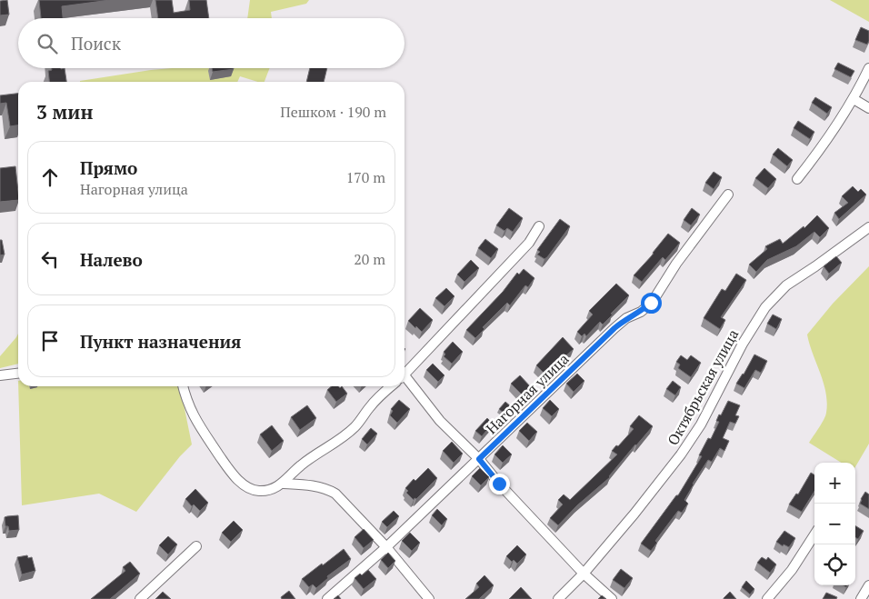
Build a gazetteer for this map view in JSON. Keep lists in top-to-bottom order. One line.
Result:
{"streets":{"street":["Октябрьская улица","Нагорная улица"]},"page":{"search":"Поиск","heading":["3 мин","Пешком · 190 m"],"list":[["Прямо","Нагорная улица","170 m"],["Налево","20 m"],"Пункт назначения"],"map_buttons":["+","−"]}}
